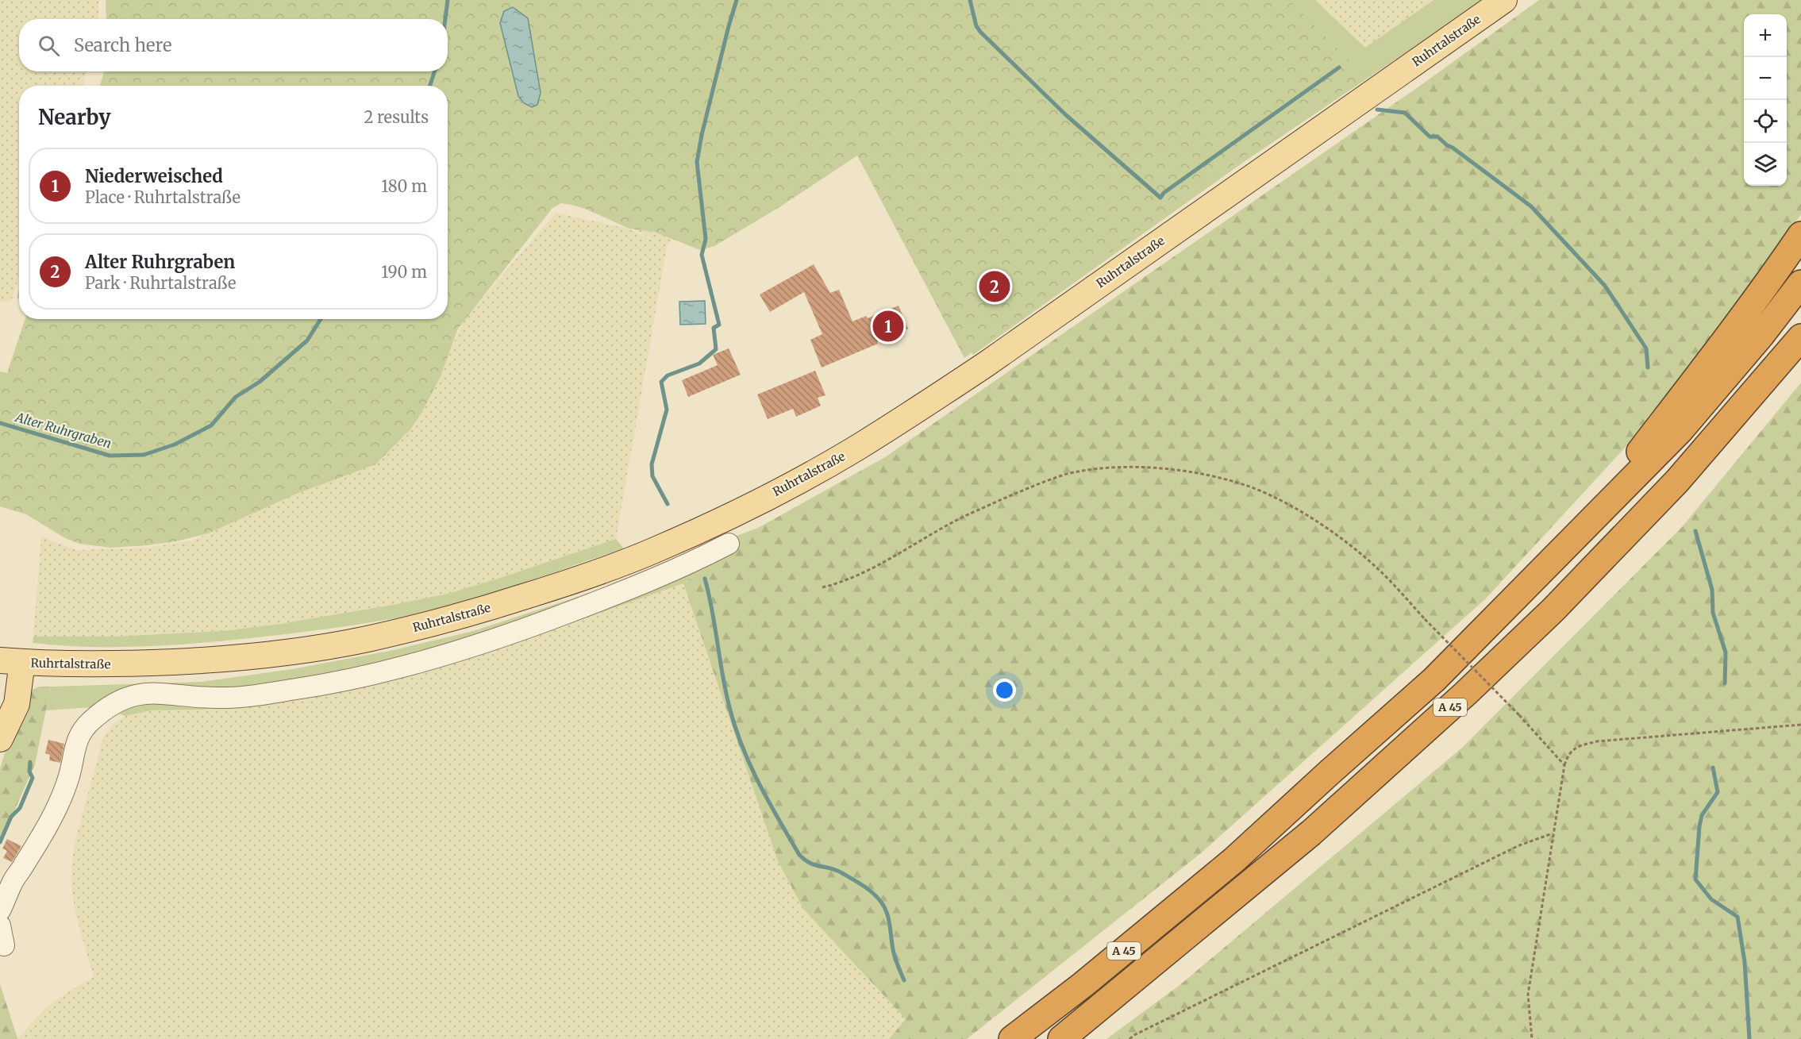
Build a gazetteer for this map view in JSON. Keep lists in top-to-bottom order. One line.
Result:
{"streets":{"highway":["A 45"],"main road":["Ruhrtalstraße"]},"water":["Alter Ruhrgraben"],"page":{"map_buttons":["+","−"],"search":"Search here","heading":["Nearby","2 results"],"list":[{"mark":"1","name":"Niederweisched","note":"Place · Ruhrtalstraße","value":"180 m"},{"mark":"2","name":"Alter Ruhrgraben","note":"Park · Ruhrtalstraße","value":"190 m"}],"pins":["2","1"]}}
